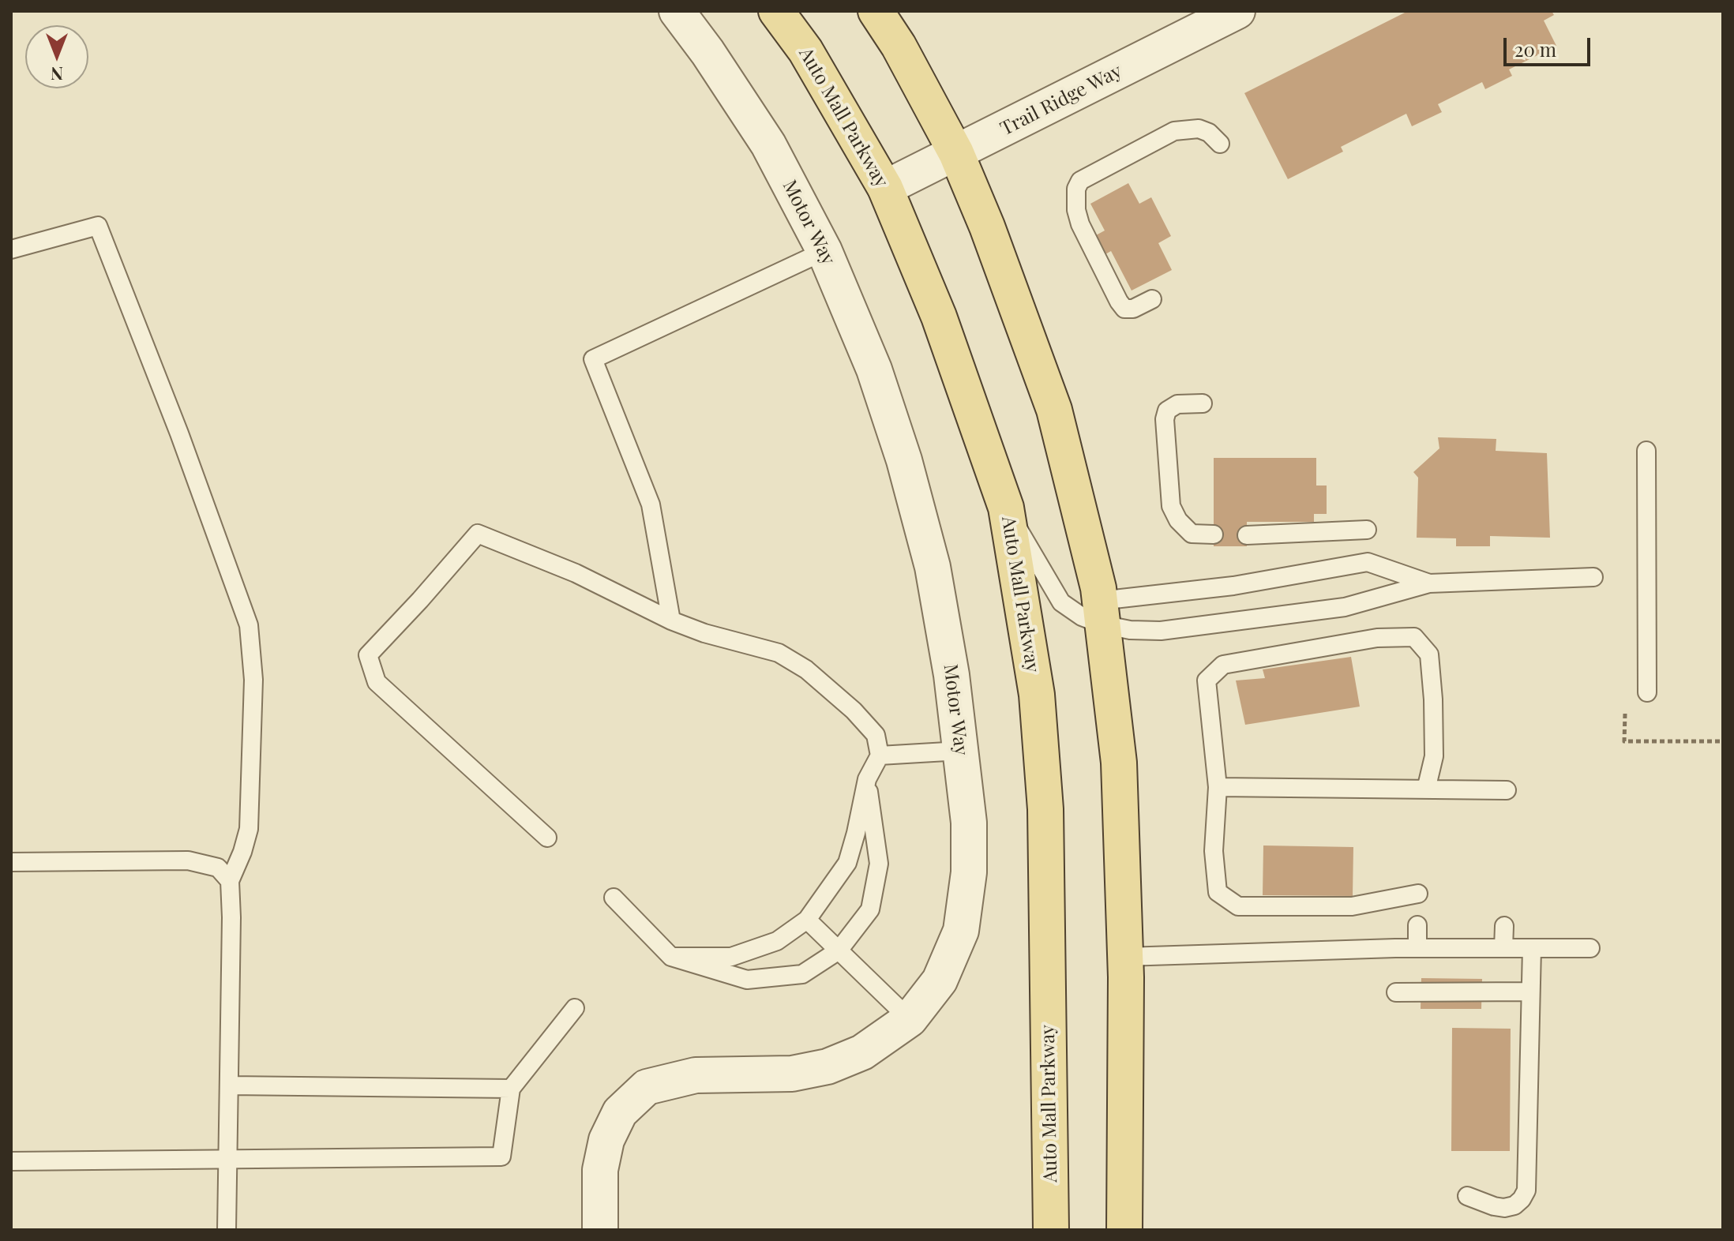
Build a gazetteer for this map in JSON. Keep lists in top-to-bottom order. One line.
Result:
{"streets":{"main road":["Auto Mall Parkway"],"street":["Trail Ridge Way","Motor Way"]},"crossings":[["Trail Ridge Way","Auto Mall Parkway"]],"scale_bar":"20 m","north":"bottom"}
